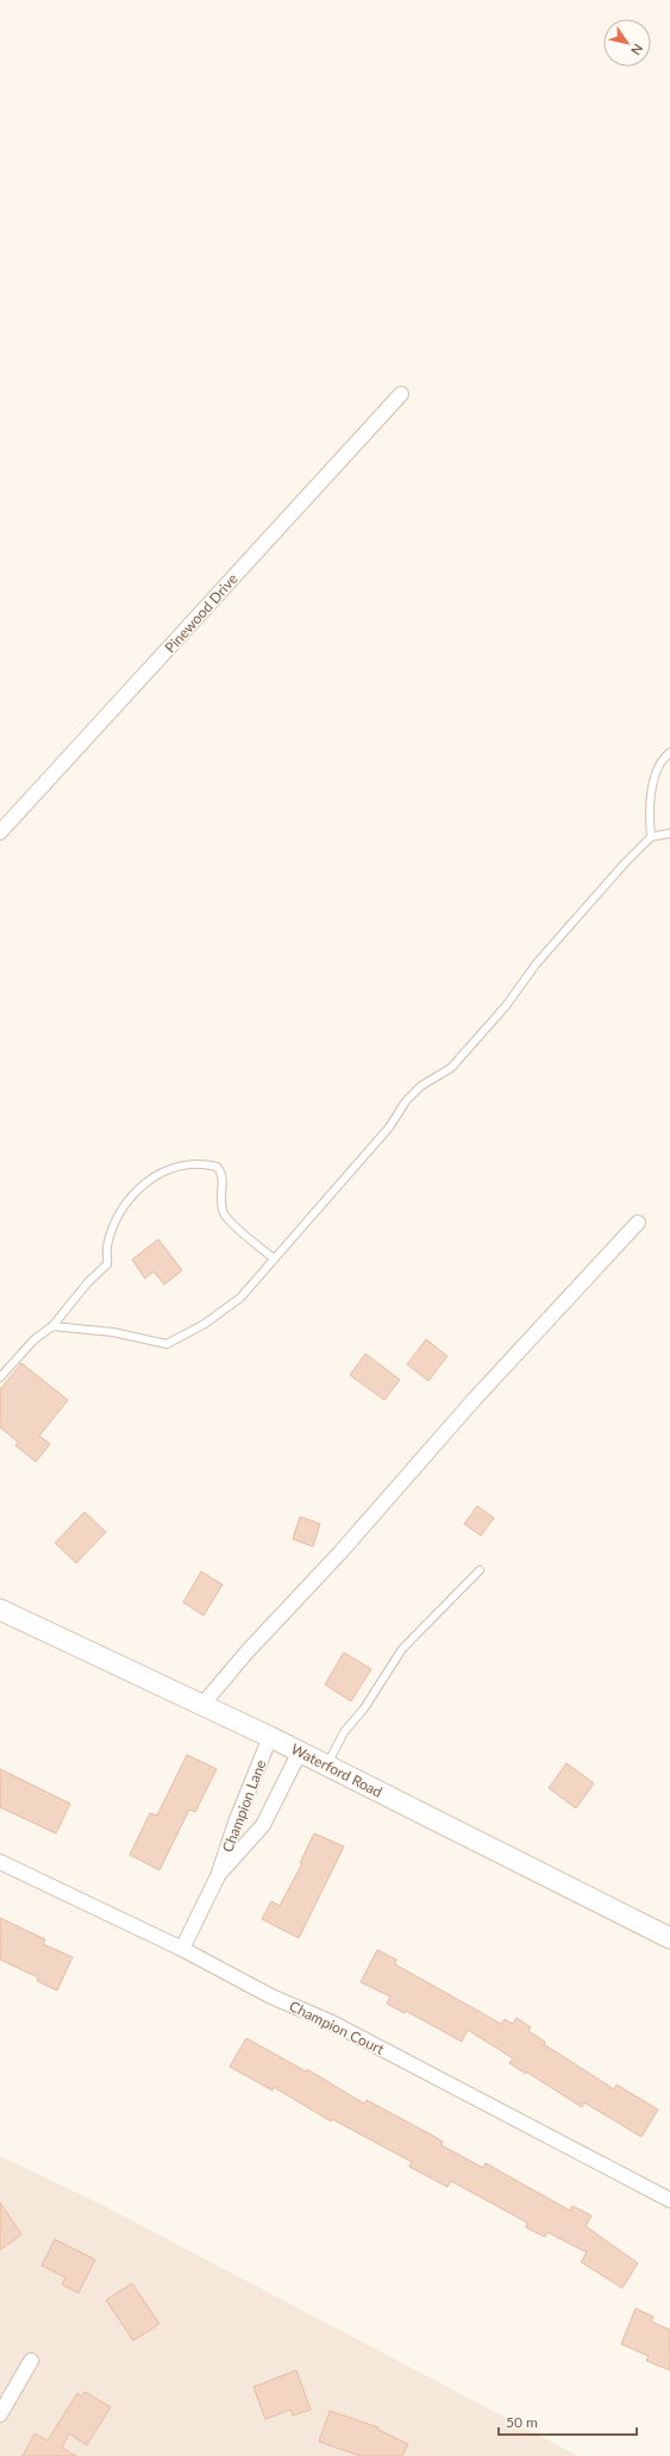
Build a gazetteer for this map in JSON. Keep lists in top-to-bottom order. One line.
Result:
{"streets":{"main road":["Waterford Road"],"street":["Pinewood Drive","Champion Lane","Champion Court"]},"crossings":[["Waterford Road","Champion Lane"],["Champion Lane","Champion Court"]],"scale_bar":"50 m","north":"bottom right"}
